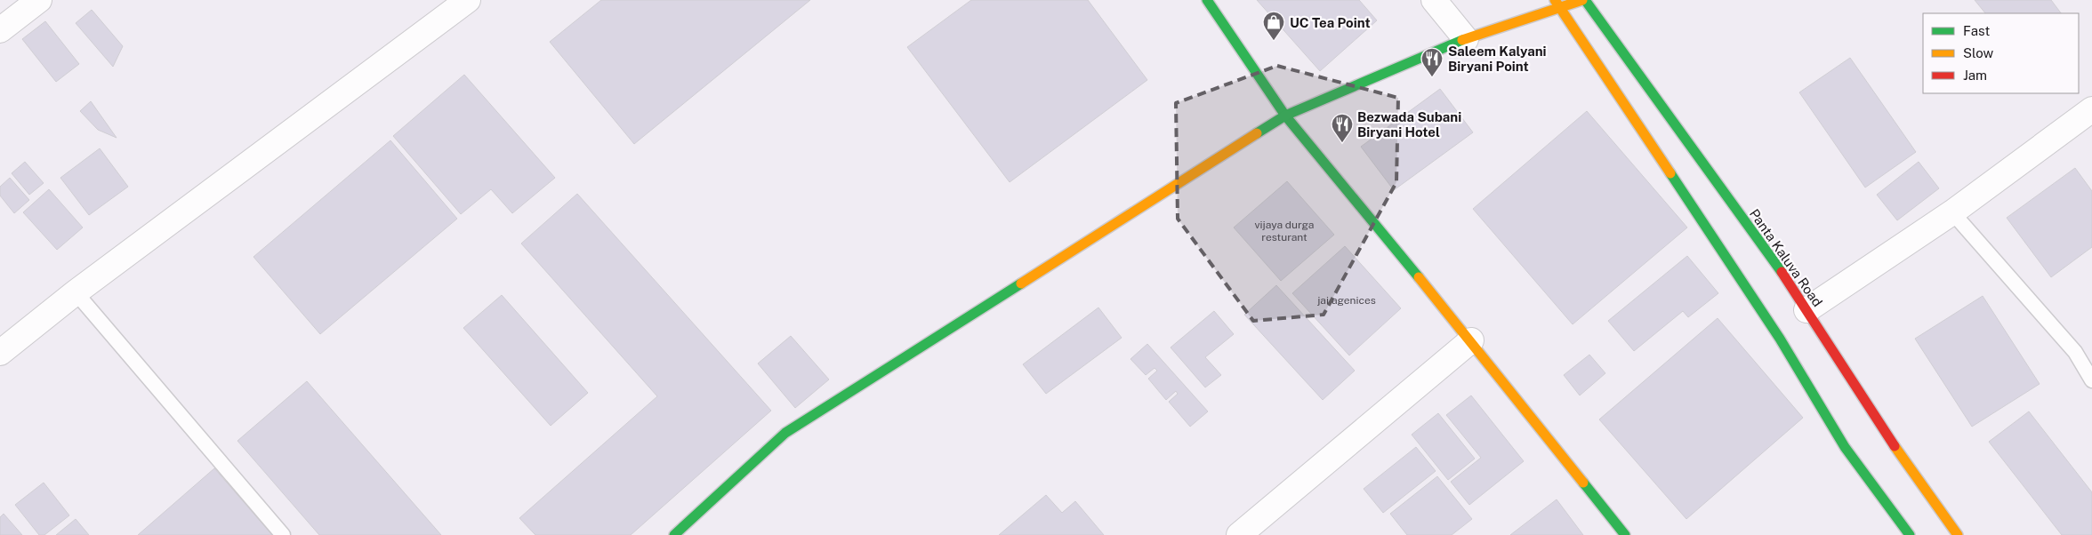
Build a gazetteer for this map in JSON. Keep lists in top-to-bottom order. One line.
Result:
{"streets":{"street":["Panta Kaluva Road"]},"places":{"shop":["UC Tea Point"],"restaurant":["Saleem Kalyani Biryani Point","Bezwada Subani Biryani Hotel"]},"house_numbers":["vijaya durga resturant","jai agenices"],"legend":["Fast","Slow","Jam"]}
